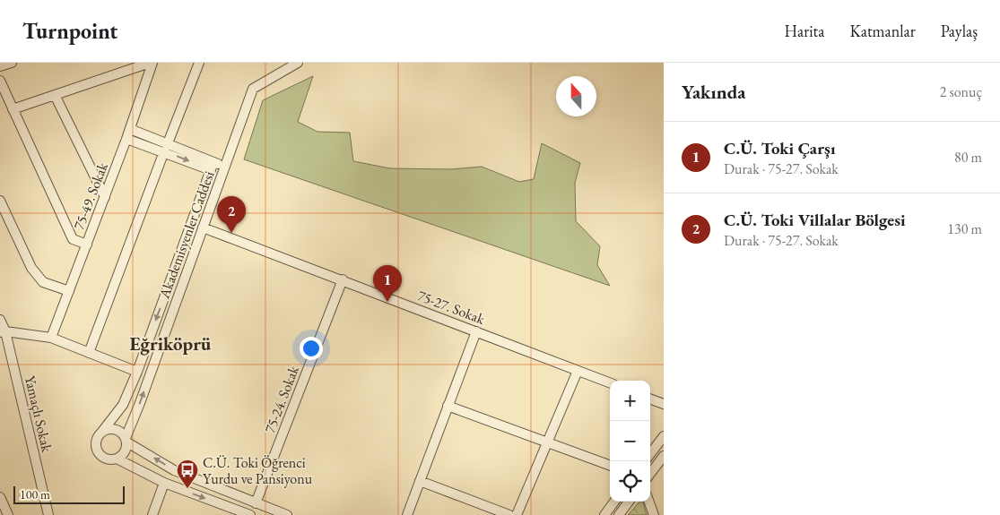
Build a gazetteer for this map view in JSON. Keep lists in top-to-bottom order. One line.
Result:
{"streets":{"street":["75-49. Sokak","Akademisyenler Caddesi","75-27. Sokak","75-24. Sokak","Yamaçlı Sokak"]},"crossings":[["Akademisyenler Caddesi","75-27. Sokak"],["75-27. Sokak","75-24. Sokak"]],"districts":["Eğriköprü"],"places":{"bus stop":["C.Ü. Toki Öğrenci Yurdu ve Pansiyonu"]},"scale_bar":"100 m","north":"top","page":{"header":"Turnpoint","nav":["Harita","Katmanlar","Paylaş"],"heading":["Yakında","2 sonuç"],"list":[{"mark":"1","name":"C.Ü. Toki Çarşı","note":"Durak · 75-27. Sokak","value":"80 m"},{"mark":"2","name":"C.Ü. Toki Villalar Bölgesi","note":"Durak · 75-27. Sokak","value":"130 m"}],"pins":["2","1"],"map_buttons":["+","−"],"scale":"100 m"}}
